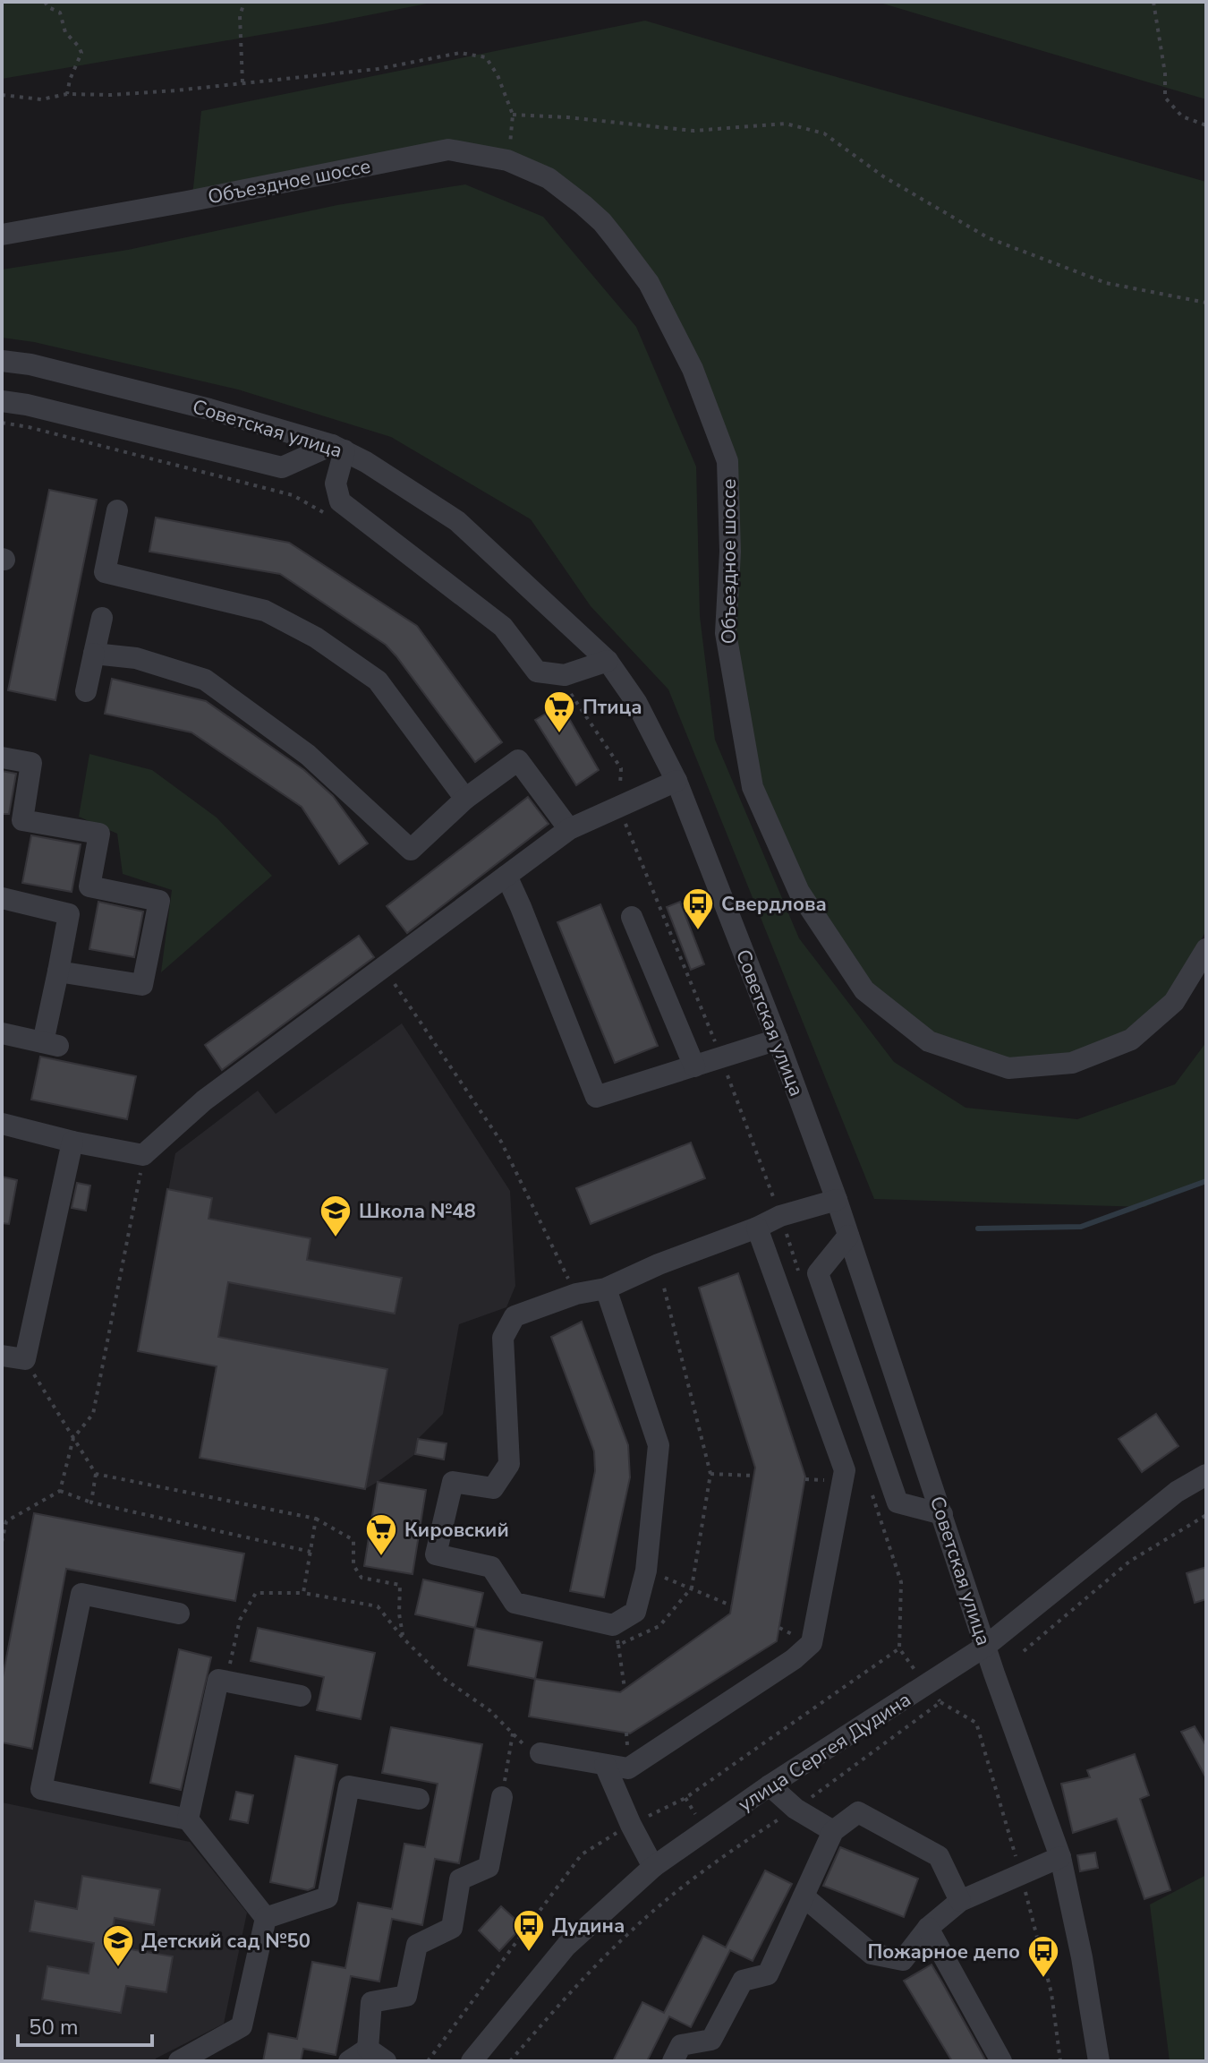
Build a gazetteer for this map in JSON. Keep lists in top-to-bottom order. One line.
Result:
{"streets":{"street":["Объездное шоссе","Советская улица","улица Сергея Дудина"]},"crossings":[["Советская улица","улица Сергея Дудина"]],"places":{"supermarket":["Птица","Кировский"],"bus stop":["Свердлова","Дудина","Пожарное депо"],"school or university":["Школа №48","Детский сад №50"]},"scale_bar":"50 m"}
